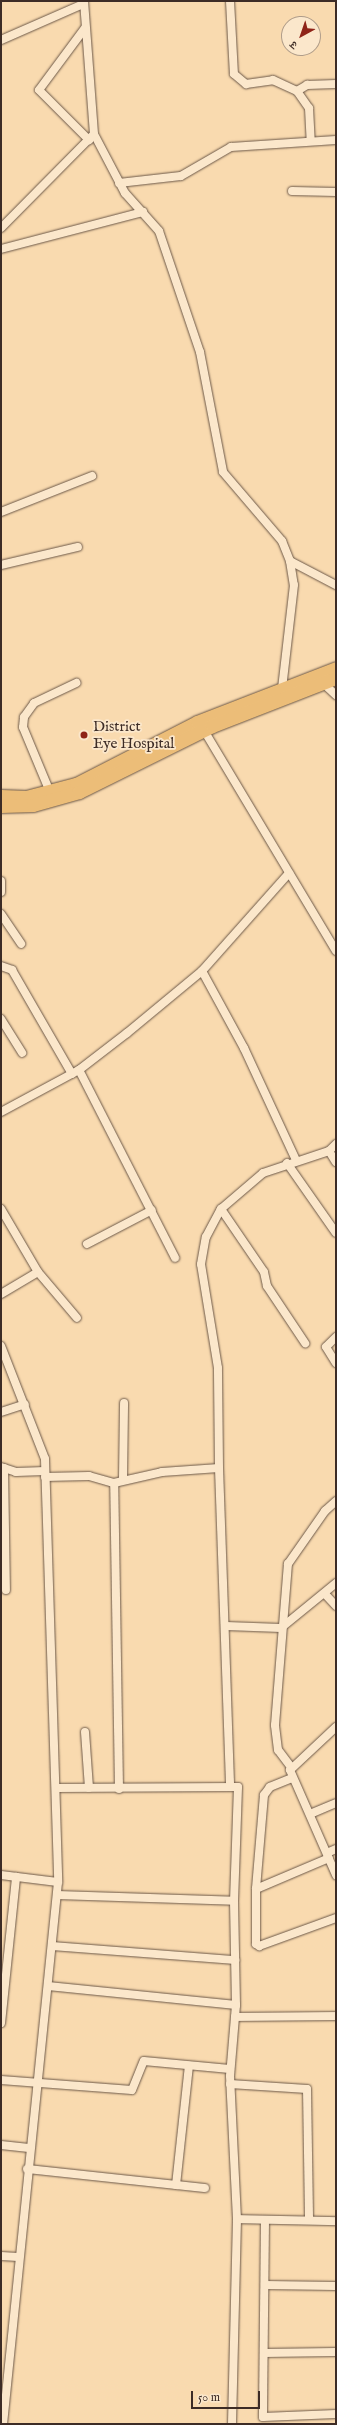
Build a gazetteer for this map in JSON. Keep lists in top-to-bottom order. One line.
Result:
{"places":["District Eye Hospital"],"scale_bar":"50 m","north":"bottom left"}
